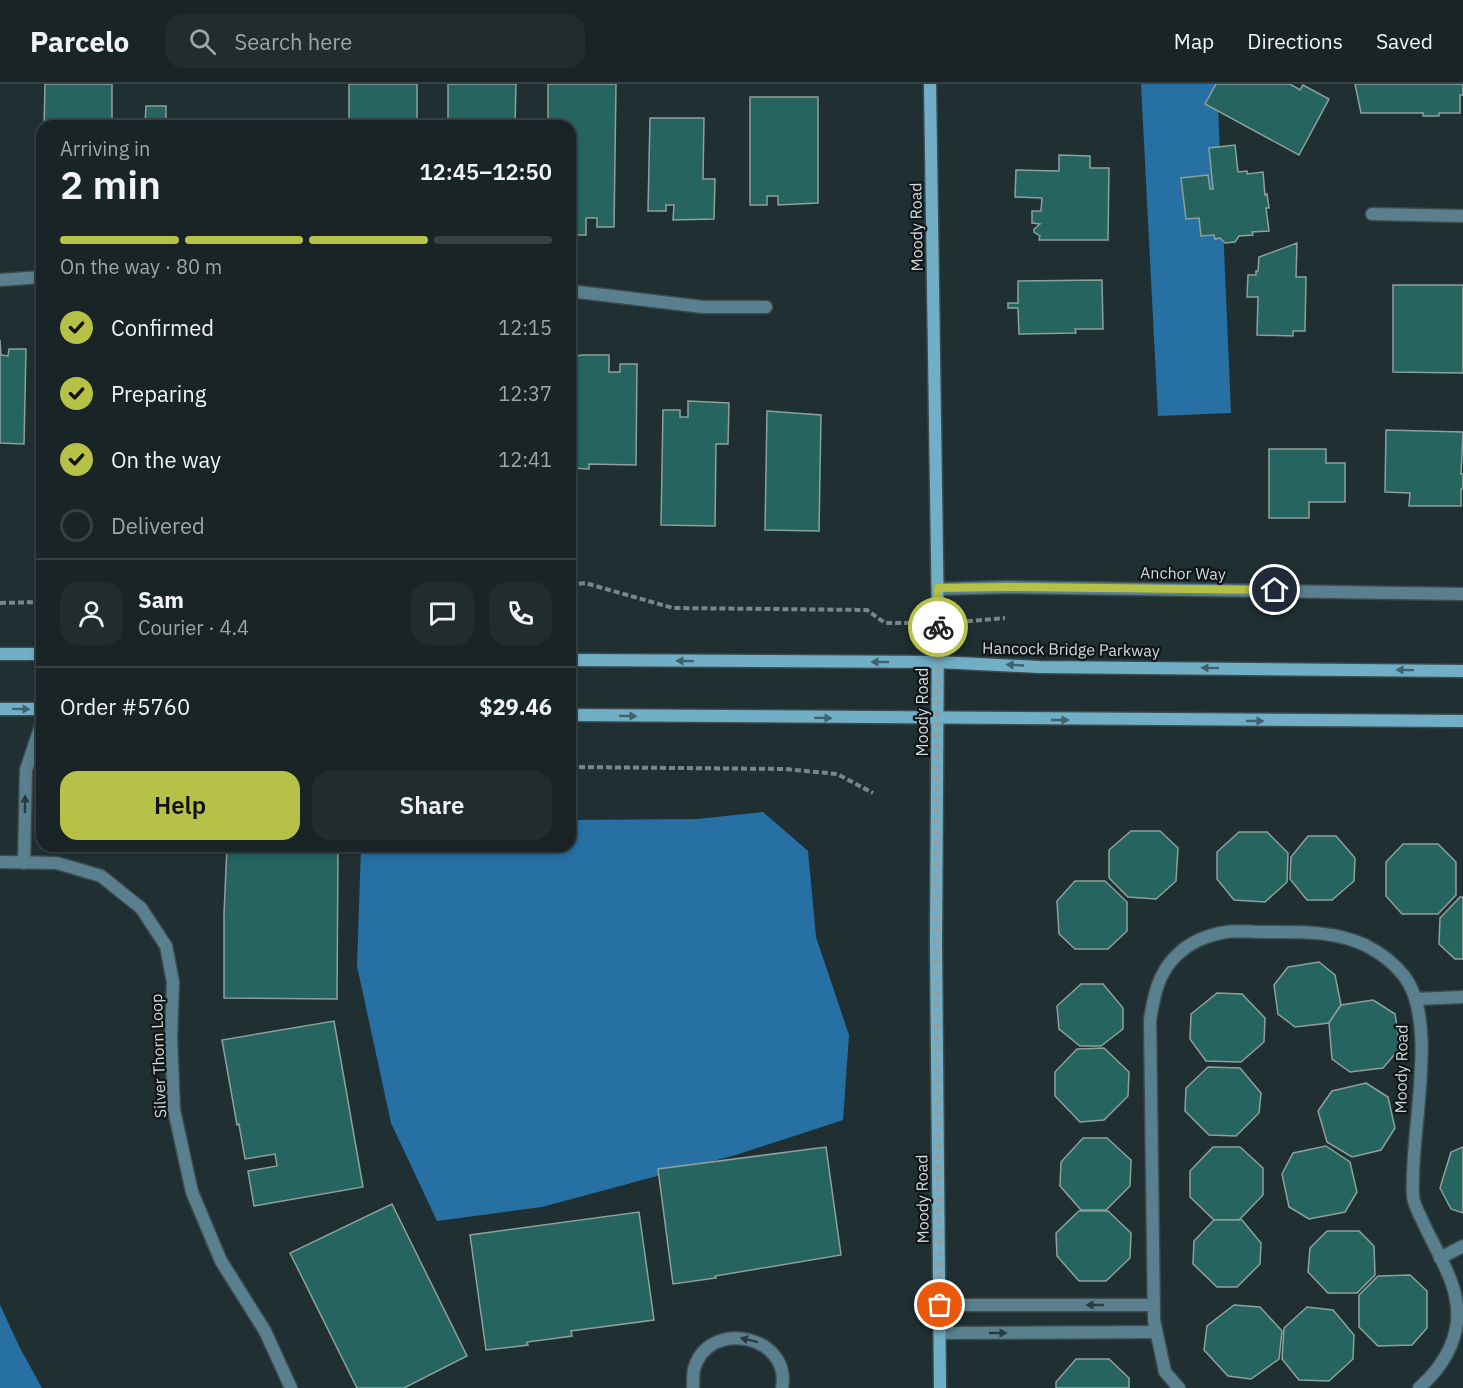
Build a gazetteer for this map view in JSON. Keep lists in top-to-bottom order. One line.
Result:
{"streets":{"main road":["Moody Road","Hancock Bridge Parkway"],"street":["Anchor Way","Silver Thorn Loop"]},"crossings":[["Moody Road","Anchor Way"],["Moody Road","Hancock Bridge Parkway"]],"page":{"header":"Parcelo","search":"Search here","nav":["Map","Directions","Saved"],"heading":["2 min","Arriving in","12:45–12:50"],"panel":["Sam","Courier · 4.4","Order #5760","$29.46"],"bar":"On the way · 80 m","list":[["Confirmed","12:15"],["Preparing","12:37"],["On the way","12:41"],"Delivered"],"buttons":["Help","Share"]}}
